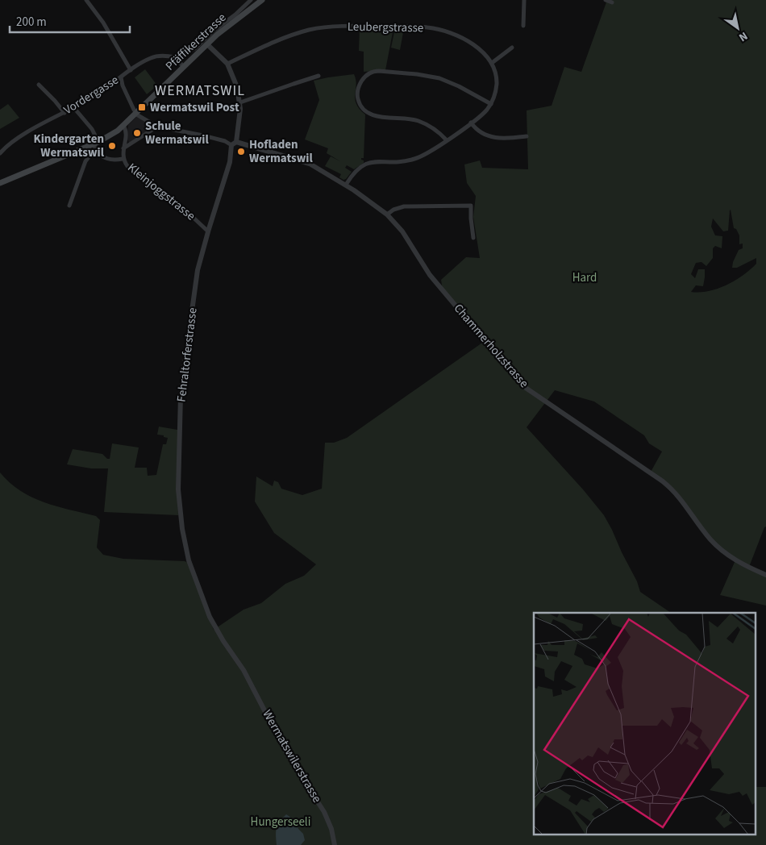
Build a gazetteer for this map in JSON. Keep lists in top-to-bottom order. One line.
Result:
{"streets":{"main road":["Pfäffikerstrasse"],"street":["Leubergstrasse","Vordergasse","Kleinjoggstrasse","Chammerholzstrasse","Fehraltorferstrasse","Wermatswilerstrasse"]},"crossings":[["Leubergstrasse","Fehraltorferstrasse"],["Pfäffikerstrasse","Kleinjoggstrasse"],["Pfäffikerstrasse","Chammerholzstrasse"],["Pfäffikerstrasse","Fehraltorferstrasse"],["Kleinjoggstrasse","Fehraltorferstrasse"],["Chammerholzstrasse","Fehraltorferstrasse"],["Fehraltorferstrasse","Wermatswilerstrasse"]],"districts":["WERMATSWIL"],"parks":["Hard","Hungerseeli"],"places":{"transit":["Wermatswil Post"],"other":["Schule Wermatswil","Kindergarten Wermatswil","Hofladen Wermatswil"]},"scale_bar":"200 m","north":"bottom right"}
